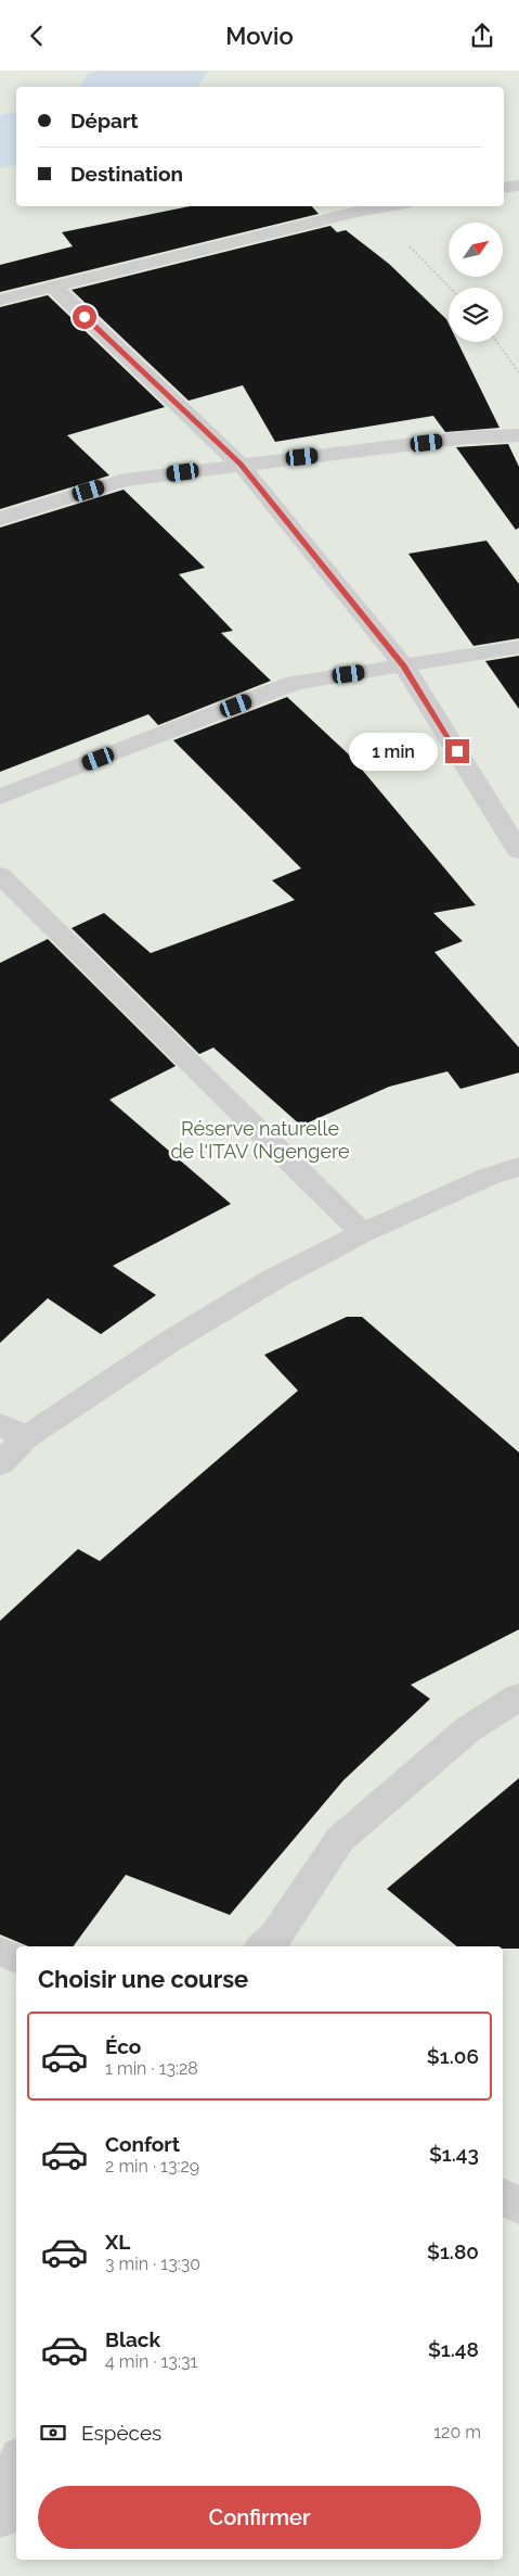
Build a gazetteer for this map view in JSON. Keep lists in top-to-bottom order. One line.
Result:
{"parks":["Réserve naturelle de l'ITAV (Ngengere"],"north":"top right","page":{"header":"Movio","banner":["Départ","Destination"],"bubble":"1 min","heading":"Choisir une course","list":[{"name":"Éco","note":"1 min · 13:28","value":"$1.06"},{"name":"Confort","note":"2 min · 13:29","value":"$1.43"},{"name":"XL","note":"3 min · 13:30","value":"$1.80"},{"name":"Black","note":"4 min · 13:31","value":"$1.48"}],"pay":["Espèces","120 m"],"buttons":"Confirmer"}}
